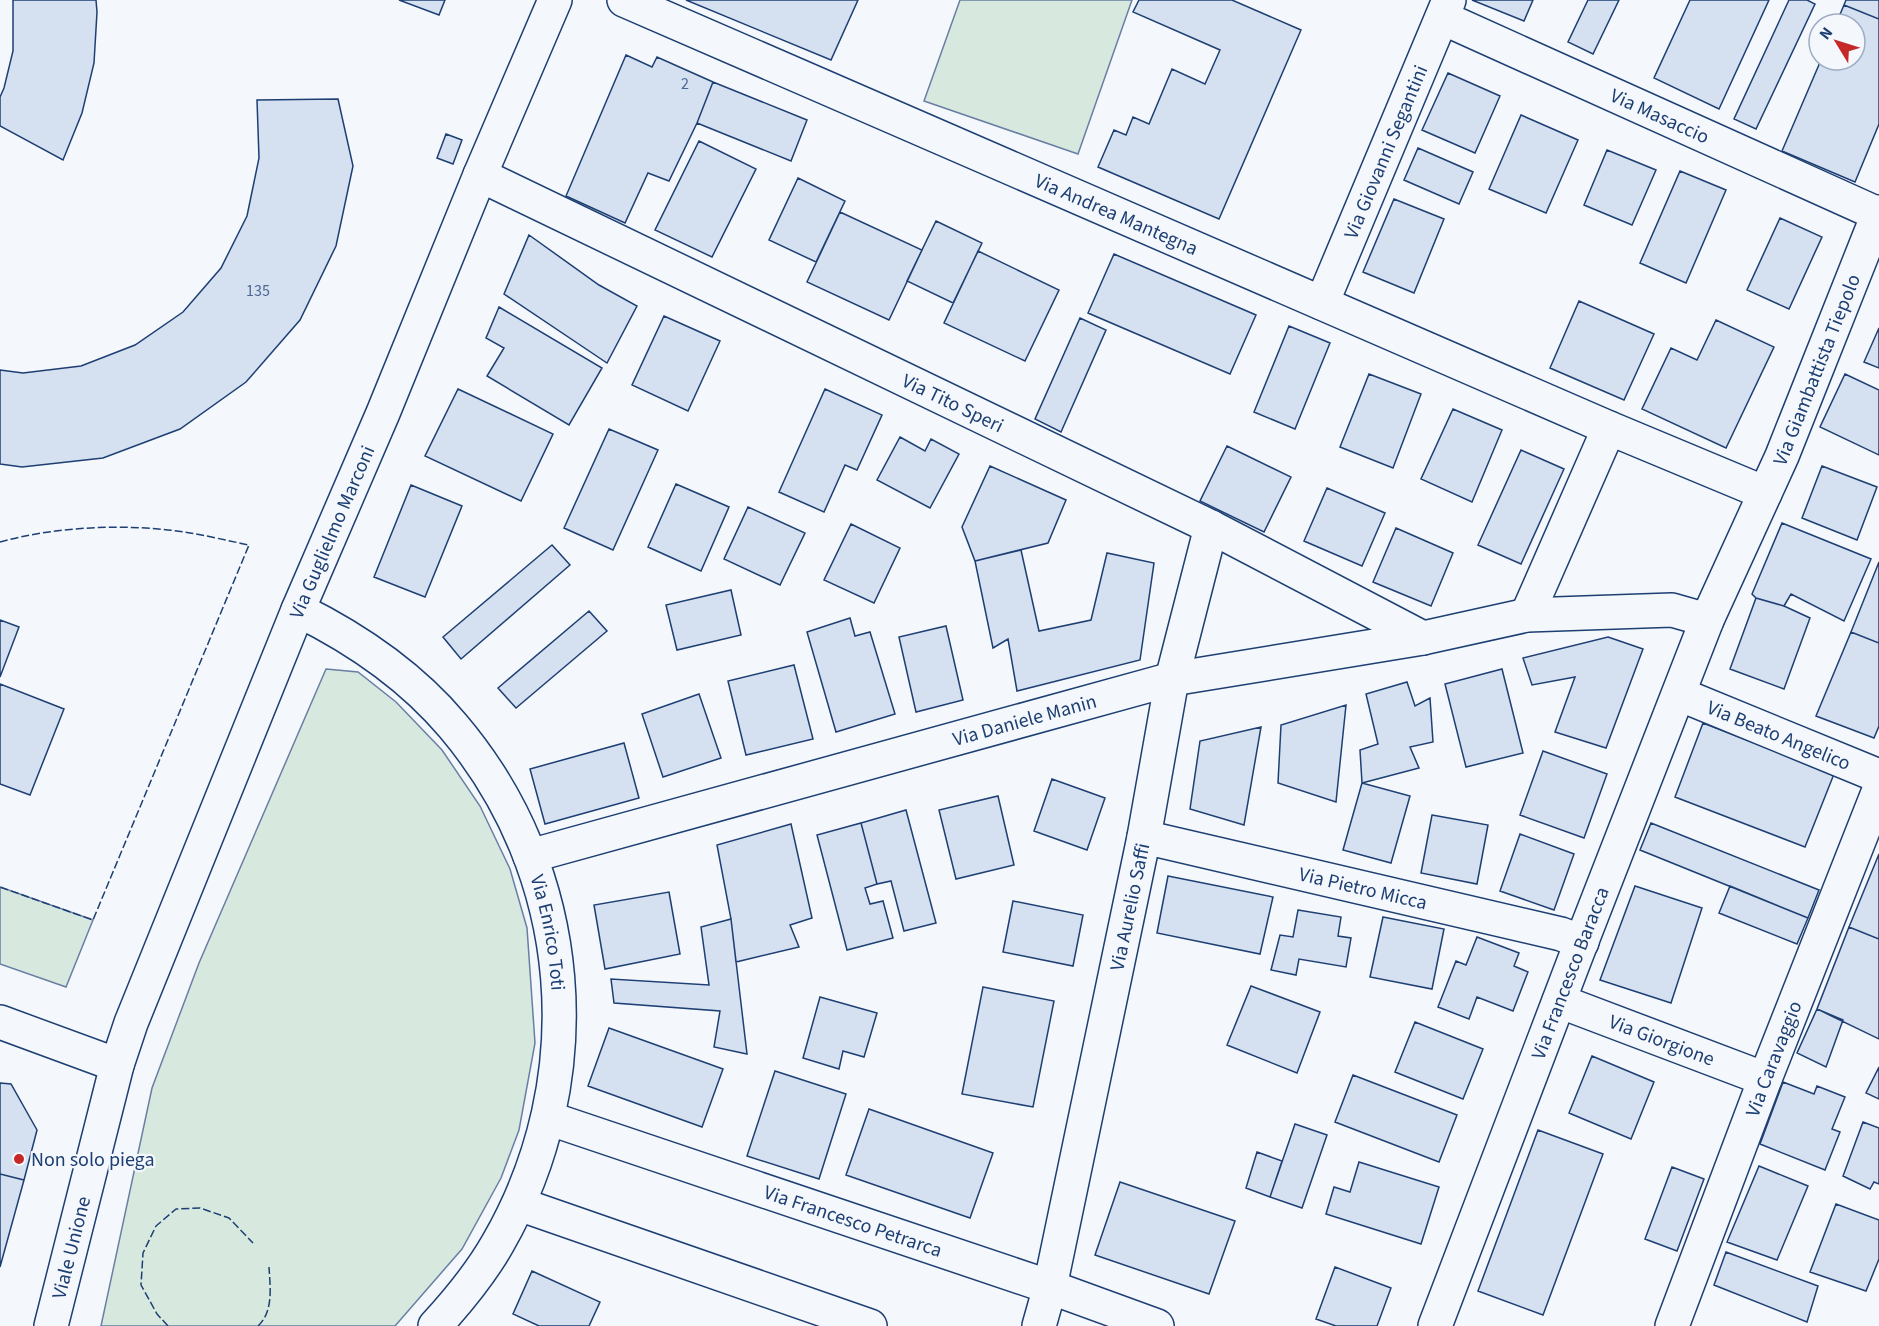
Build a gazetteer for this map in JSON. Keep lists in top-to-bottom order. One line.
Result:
{"streets":{"street":["Via Masaccio","Via Giovanni Segantini","Via Andrea Mantegna","Via Giambattista Tiepolo","Via Tito Speri","Via Guglielmo Marconi","Via Daniele Manin","Via Beato Angelico","Via Pietro Micca","Via Aurelio Saffi","Via Enrico Toti","Via Francesco Baracca","Via Giorgione","Via Caravaggio","Via Francesco Petrarca","Viale Unione"]},"crossings":[["Via Masaccio","Via Giovanni Segantini"],["Via Masaccio","Via Giambattista Tiepolo"],["Via Giovanni Segantini","Via Andrea Mantegna"],["Via Andrea Mantegna","Via Giambattista Tiepolo"],["Via Giambattista Tiepolo","Via Daniele Manin"],["Via Giambattista Tiepolo","Via Francesco Baracca"],["Via Tito Speri","Via Guglielmo Marconi"],["Via Tito Speri","Via Daniele Manin"],["Via Tito Speri","Via Aurelio Saffi"],["Via Guglielmo Marconi","Via Enrico Toti"],["Via Guglielmo Marconi","Viale Unione"],["Via Daniele Manin","Via Aurelio Saffi"],["Via Daniele Manin","Via Enrico Toti"],["Via Daniele Manin","Via Francesco Baracca"],["Via Beato Angelico","Via Francesco Baracca"],["Via Pietro Micca","Via Aurelio Saffi"],["Via Pietro Micca","Via Francesco Baracca"],["Via Aurelio Saffi","Via Francesco Petrarca"],["Via Enrico Toti","Via Francesco Petrarca"],["Via Francesco Baracca","Via Giorgione"],["Via Giorgione","Via Caravaggio"]],"places":["Non solo piega"],"house_numbers":["2","135"],"north":"top left"}
